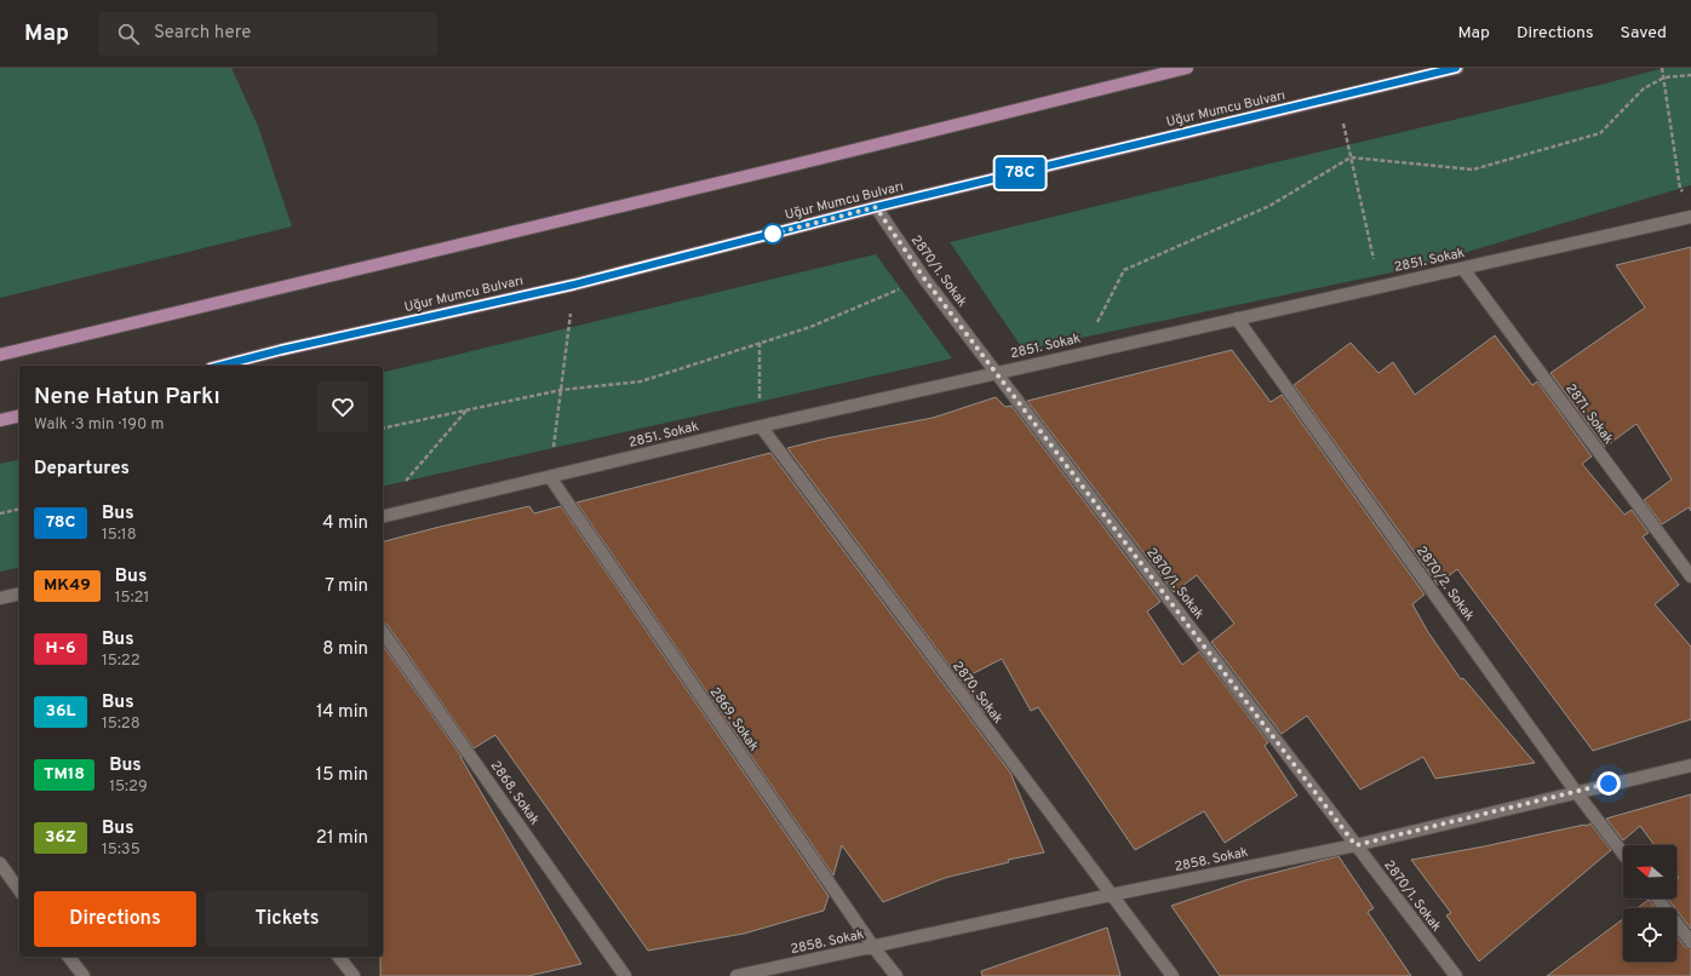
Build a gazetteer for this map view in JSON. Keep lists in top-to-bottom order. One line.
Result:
{"streets":{"main road":["Uğur Mumcu Bulvarı"],"street":["2851. Sokak","2870/1. Sokak","2871. Sokak","2870/2. Sokak","2870. Sokak","2869. Sokak","2868. Sokak","2858. Sokak"]},"crossings":[["Uğur Mumcu Bulvarı","2870/1. Sokak"],["2851. Sokak","2870/1. Sokak"],["2851. Sokak","2871. Sokak"],["2851. Sokak","2870/2. Sokak"],["2851. Sokak","2870. Sokak"],["2851. Sokak","2869. Sokak"],["2870/1. Sokak","2858. Sokak"],["2870/2. Sokak","2858. Sokak"],["2870. Sokak","2858. Sokak"],["2869. Sokak","2858. Sokak"]],"lines":["bus line 78C"],"north":"left","page":{"header":"Map","search":"Search here","nav":["Map","Directions","Saved"],"on_map":"78C","heading":[["Nene Hatun Parkı","Walk · 3 min · 190 m"],"Departures"],"list":[{"mark":"78C","name":"Bus","note":"15:18","value":"4 min"},{"mark":"MK49","name":"Bus","note":"15:21","value":"7 min"},{"mark":"H-6","name":"Bus","note":"15:22","value":"8 min"},{"mark":"36L","name":"Bus","note":"15:28","value":"14 min"},{"mark":"TM18","name":"Bus","note":"15:29","value":"15 min"},{"mark":"36Z","name":"Bus","note":"15:35","value":"21 min"}],"buttons":["Directions","Tickets"]}}
